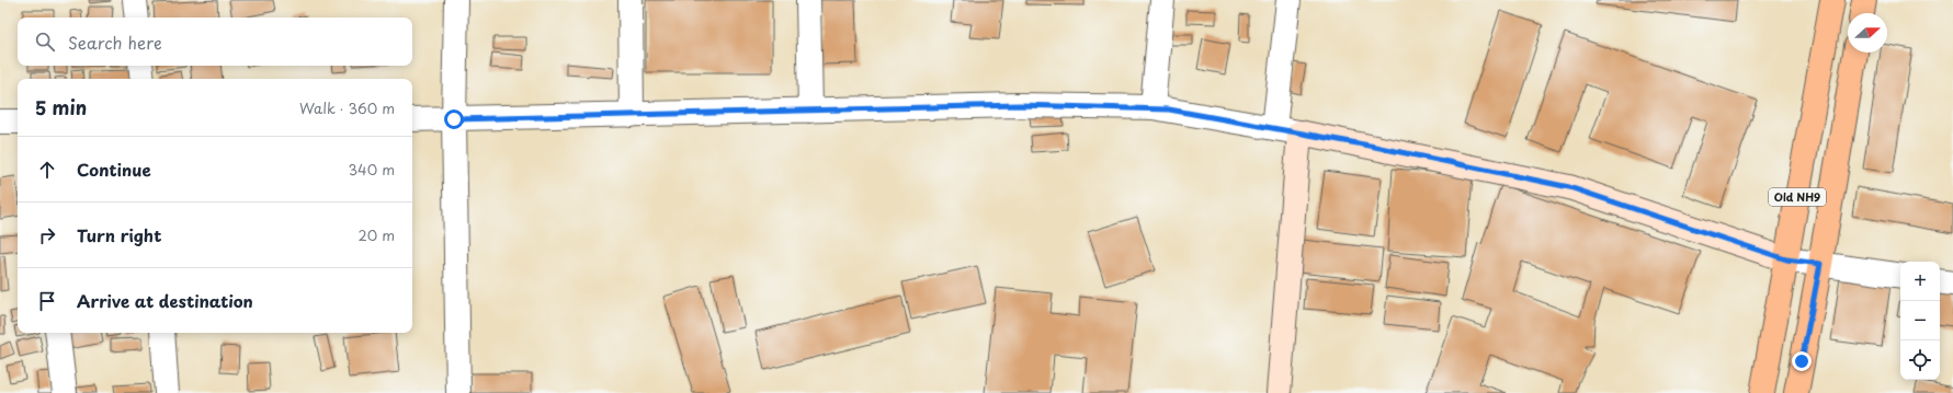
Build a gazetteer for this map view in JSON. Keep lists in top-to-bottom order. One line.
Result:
{"streets":{"main road":["Old NH9"]},"north":"right","page":{"search":"Search here","heading":["5 min","Walk · 360 m"],"list":[["Continue","340 m"],["Turn right","20 m"],"Arrive at destination"],"map_buttons":["+","−"]}}
